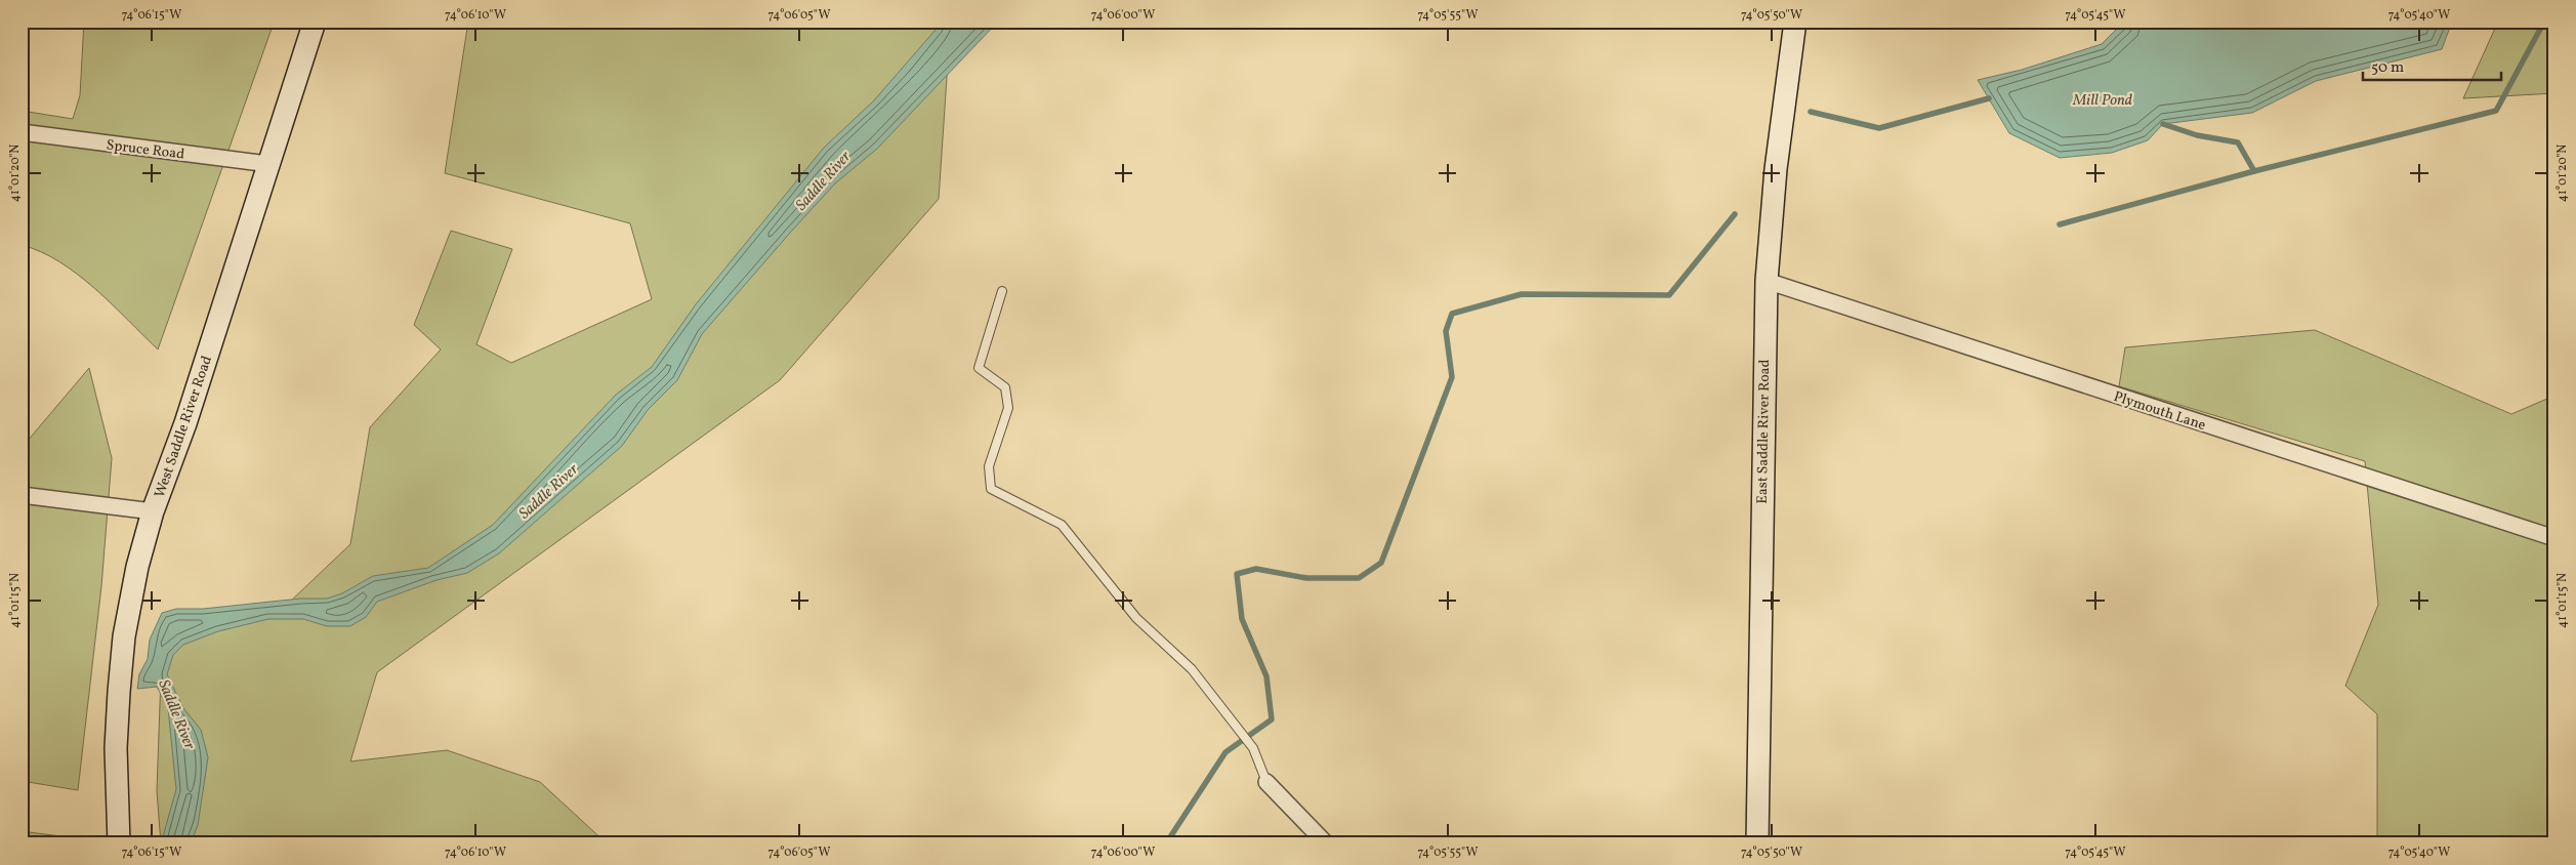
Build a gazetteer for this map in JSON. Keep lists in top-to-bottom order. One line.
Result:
{"streets":{"main road":["West Saddle River Road","East Saddle River Road"],"street":["Spruce Road","Plymouth Lane"]},"crossings":[["Spruce Road","West Saddle River Road"],["Plymouth Lane","East Saddle River Road"]],"water":["Mill Pond","Saddle River"],"scale_bar":"50 m","coordinates":["74°06'15\"W","74°06'10\"W","74°06'05\"W","74°06'00\"W","74°05'55\"W","74°05'50\"W","74°05'45\"W","74°05'40\"W","41°01'20\"N","41°01'15\"N"]}
